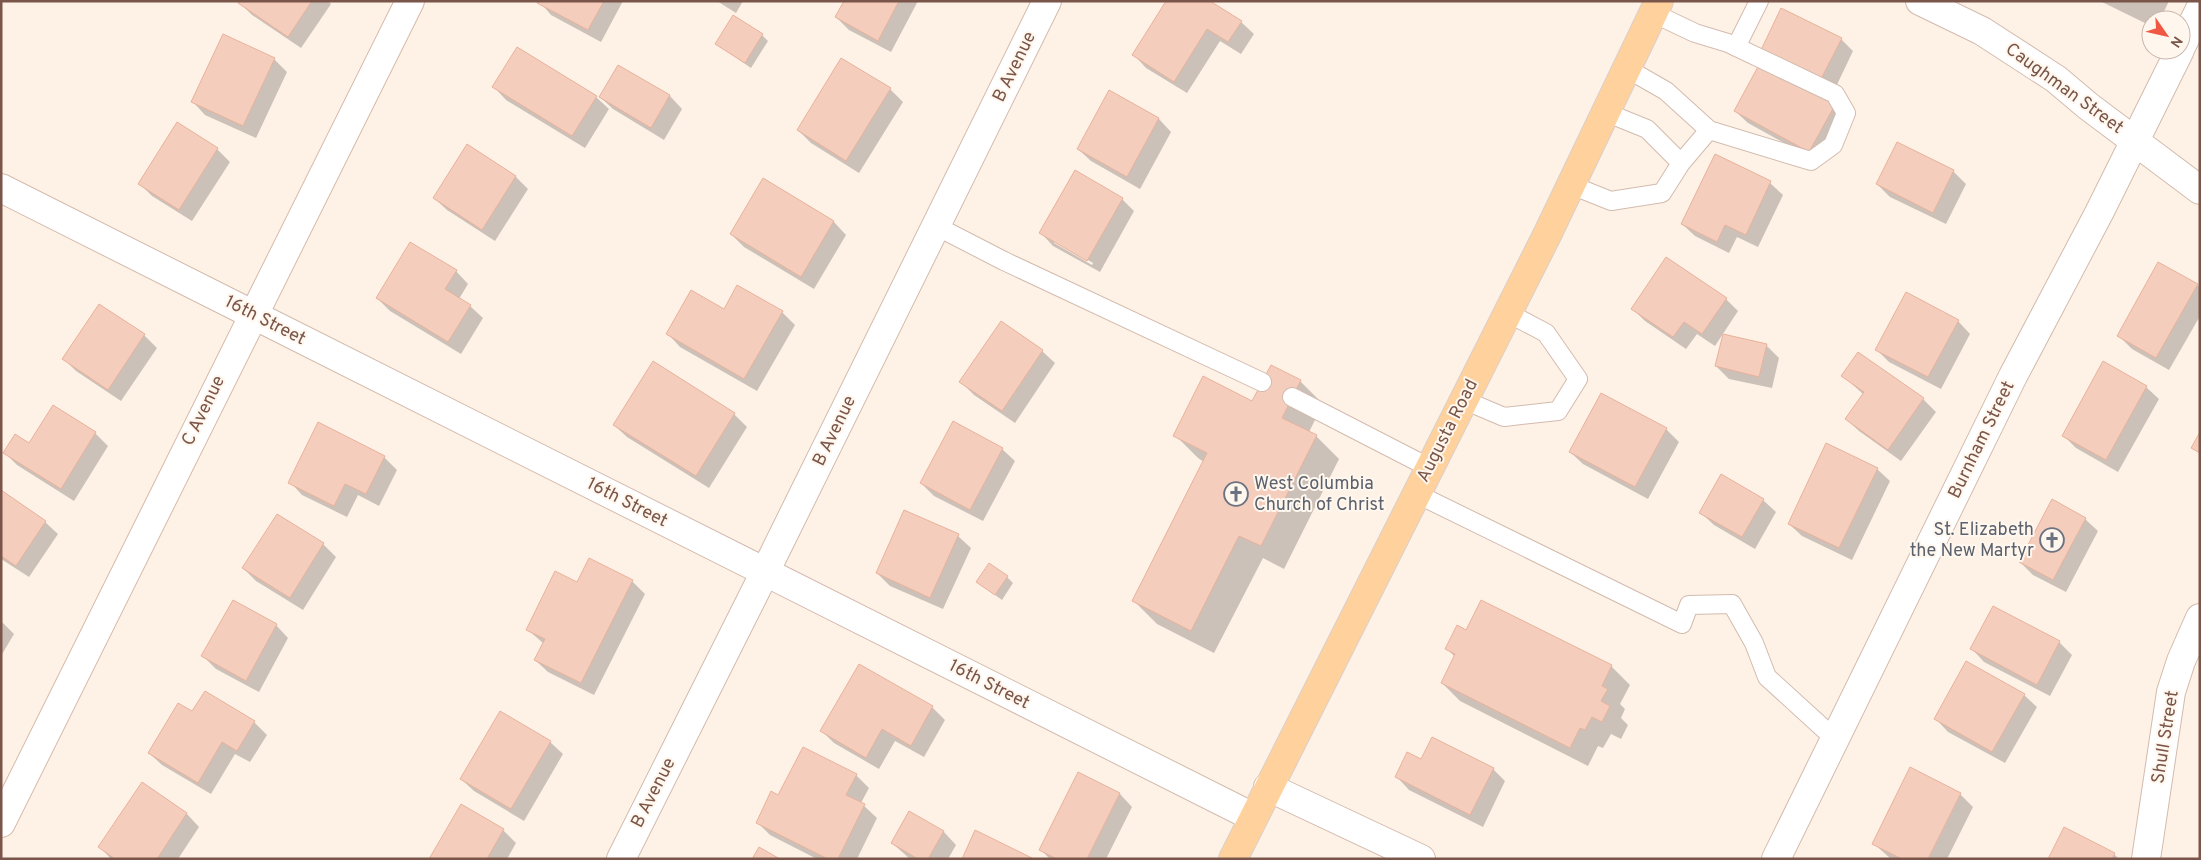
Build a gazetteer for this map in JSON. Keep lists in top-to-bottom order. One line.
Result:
{"streets":{"main road":["Augusta Road"],"street":["B Avenue","Caughman Street","16th Street","C Avenue","Burnham Street","Shull Street"]},"crossings":[["B Avenue","16th Street"],["Caughman Street","Burnham Street"],["16th Street","C Avenue"],["16th Street","Augusta Road"]],"places":{"church":["West Columbia Church of Christ","St. Elizabeth the New Martyr"]},"north":"bottom right"}
